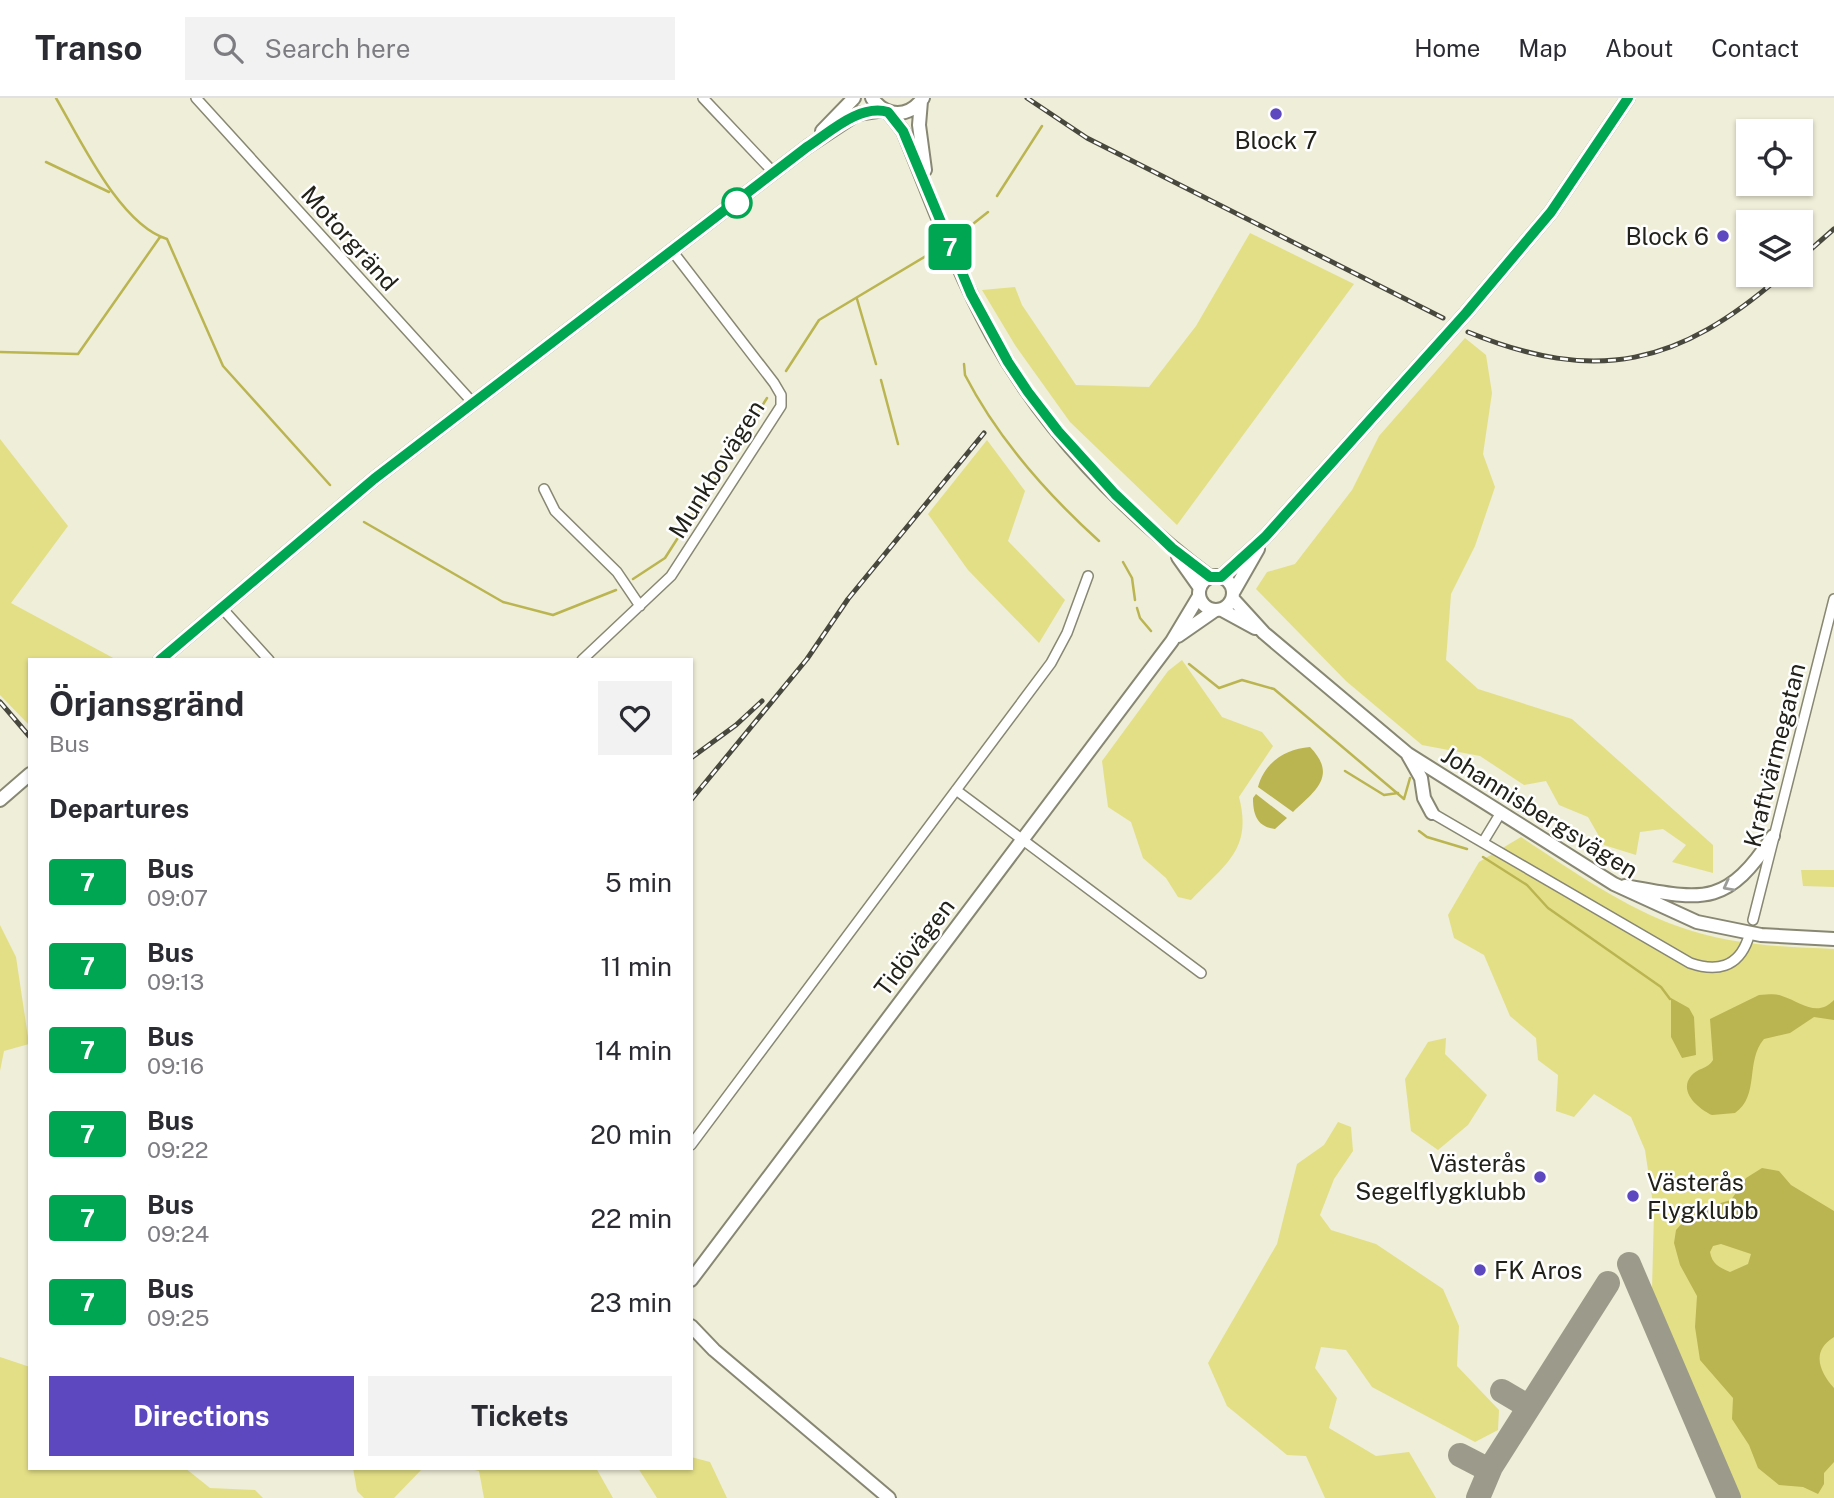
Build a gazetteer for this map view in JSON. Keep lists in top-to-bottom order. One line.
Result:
{"streets":{"main road":["Johannisbergsvägen","Tidövägen"],"street":["Motorgränd","Munkbovägen","Kraftvärmegatan"]},"crossings":[["Johannisbergsvägen","Tidövägen"]],"places":["Block 7","Block 6","Västerås Segelflygklubb","Västerås Flygklubb","FK Aros"],"lines":["bus line 7"],"page":{"header":"Transo","search":"Search here","nav":["Home","Map","About","Contact"],"on_map":"7","heading":[["Örjansgränd","Bus"],"Departures"],"list":[{"mark":"7","name":"Bus","note":"09:07","value":"5 min"},{"mark":"7","name":"Bus","note":"09:13","value":"11 min"},{"mark":"7","name":"Bus","note":"09:16","value":"14 min"},{"mark":"7","name":"Bus","note":"09:22","value":"20 min"},{"mark":"7","name":"Bus","note":"09:24","value":"22 min"},{"mark":"7","name":"Bus","note":"09:25","value":"23 min"}],"buttons":["Directions","Tickets"]}}
